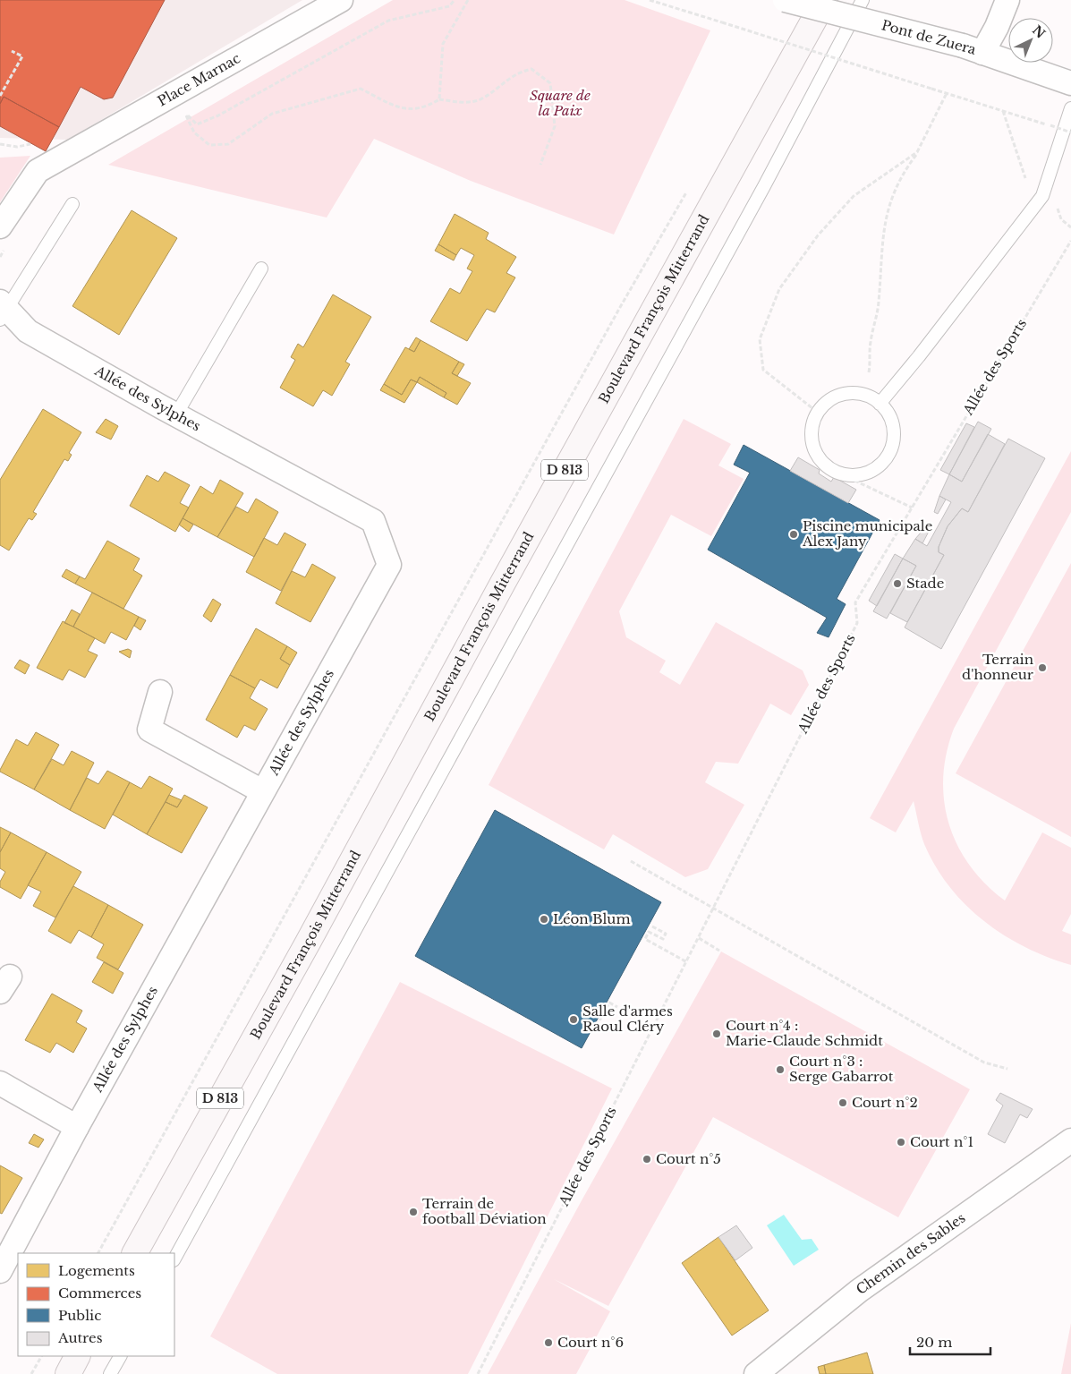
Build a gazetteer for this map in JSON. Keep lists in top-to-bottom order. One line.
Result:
{"streets":{"main road":["Boulevard François Mitterrand","D 813"],"street":["Pont de Zuera","Place Marnac","Allée des Sylphes","Chemin des Sables"],"path":["Allée des Sports"]},"parks":["Square de la Paix"],"places":["Piscine municipale Alex Jany","Stade","Terrain d'honneur","Léon Blum","Salle d'armes Raoul Cléry","Court n°4 : Marie-Claude Schmidt","Court n°3 : Serge Gabarrot","Court n°2","Court n°1","Court n°5","Terrain de football Déviation","Court n°6"],"legend":["Logements","Commerces","Public","Autres"],"scale_bar":"20 m","north":"top right"}
